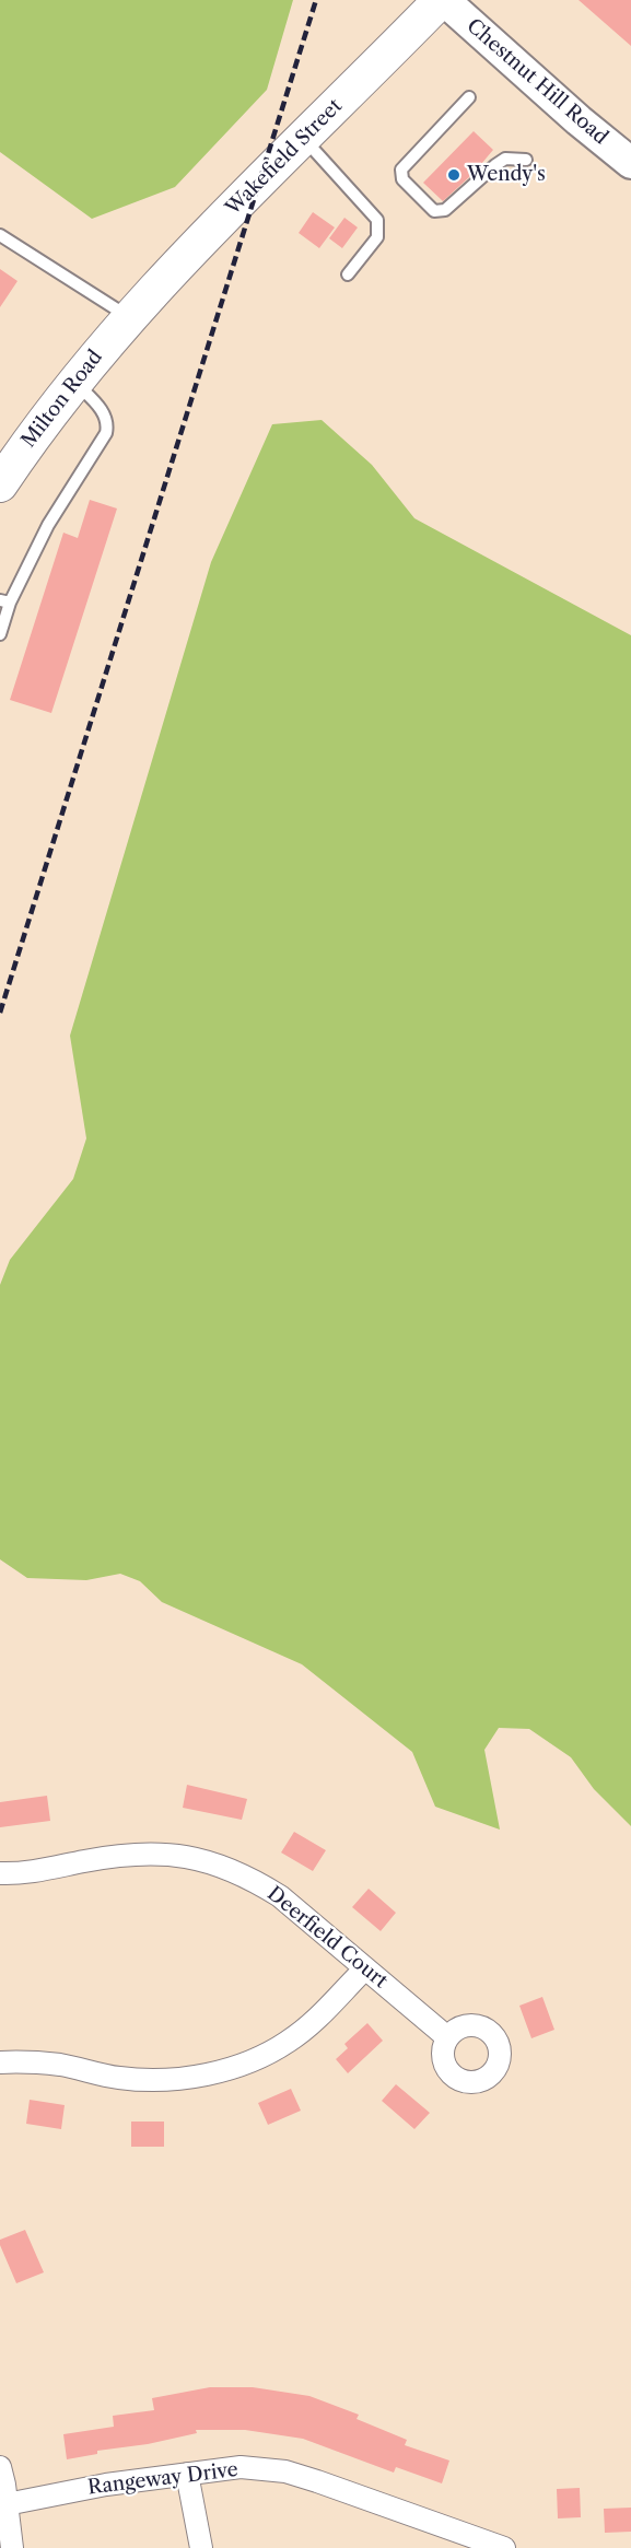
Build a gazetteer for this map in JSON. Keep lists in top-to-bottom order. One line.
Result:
{"streets":{"main road":["Wakefield Street","Milton Road"],"street":["Chestnut Hill Road","Deerfield Court","Rangeway Drive"]},"crossings":[["Chestnut Hill Road","Wakefield Street"],["Wakefield Street","Milton Road"]],"places":["Wendy's"]}
